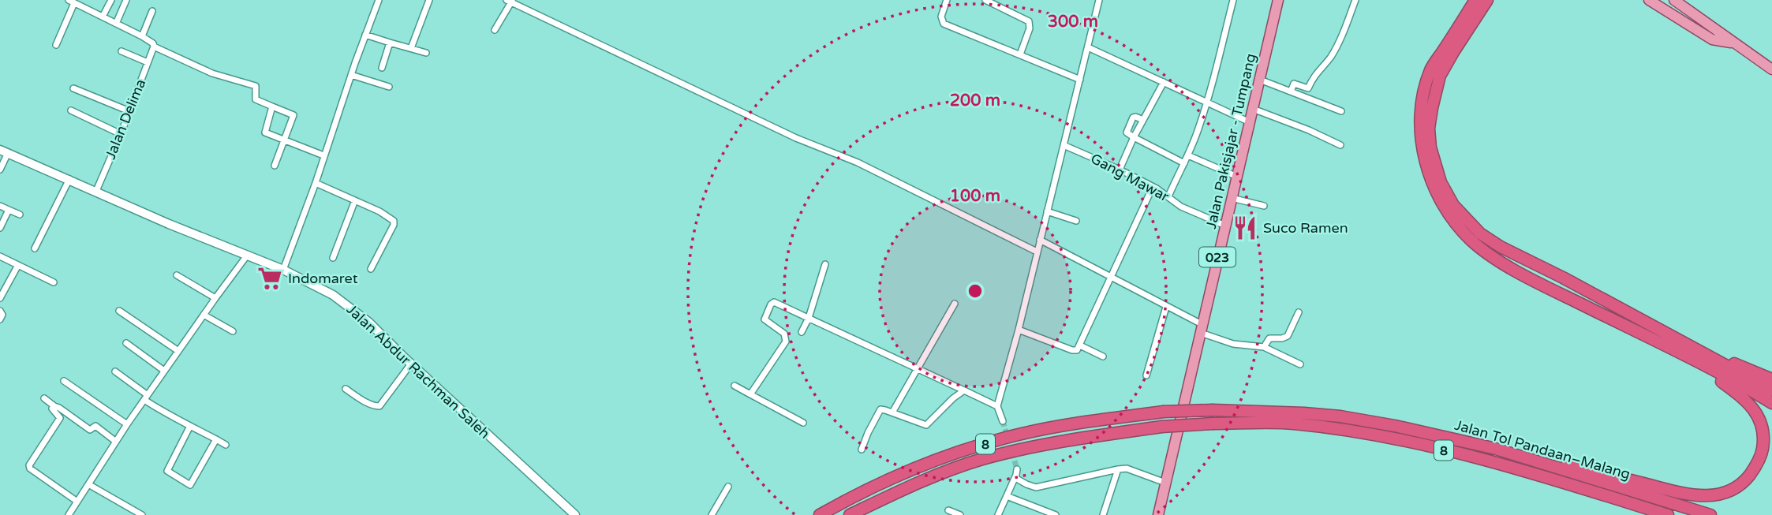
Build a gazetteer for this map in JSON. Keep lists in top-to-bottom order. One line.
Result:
{"streets":{"highway":["8","Jalan Tol Pandaan–Malang"],"main road":["Jalan Pakisjajar - Tumpang","023"],"street":["Jalan Delima","Gang Mawar","Jalan Abdur Rachman Saleh"]},"crossings":[["Jalan Delima","Jalan Abdur Rachman Saleh"],["Jalan Pakisjajar - Tumpang","Gang Mawar"]],"places":{"restaurant":["Suco Ramen"],"supermarket":["Indomaret"]},"rings":["300 m","200 m","100 m"]}
